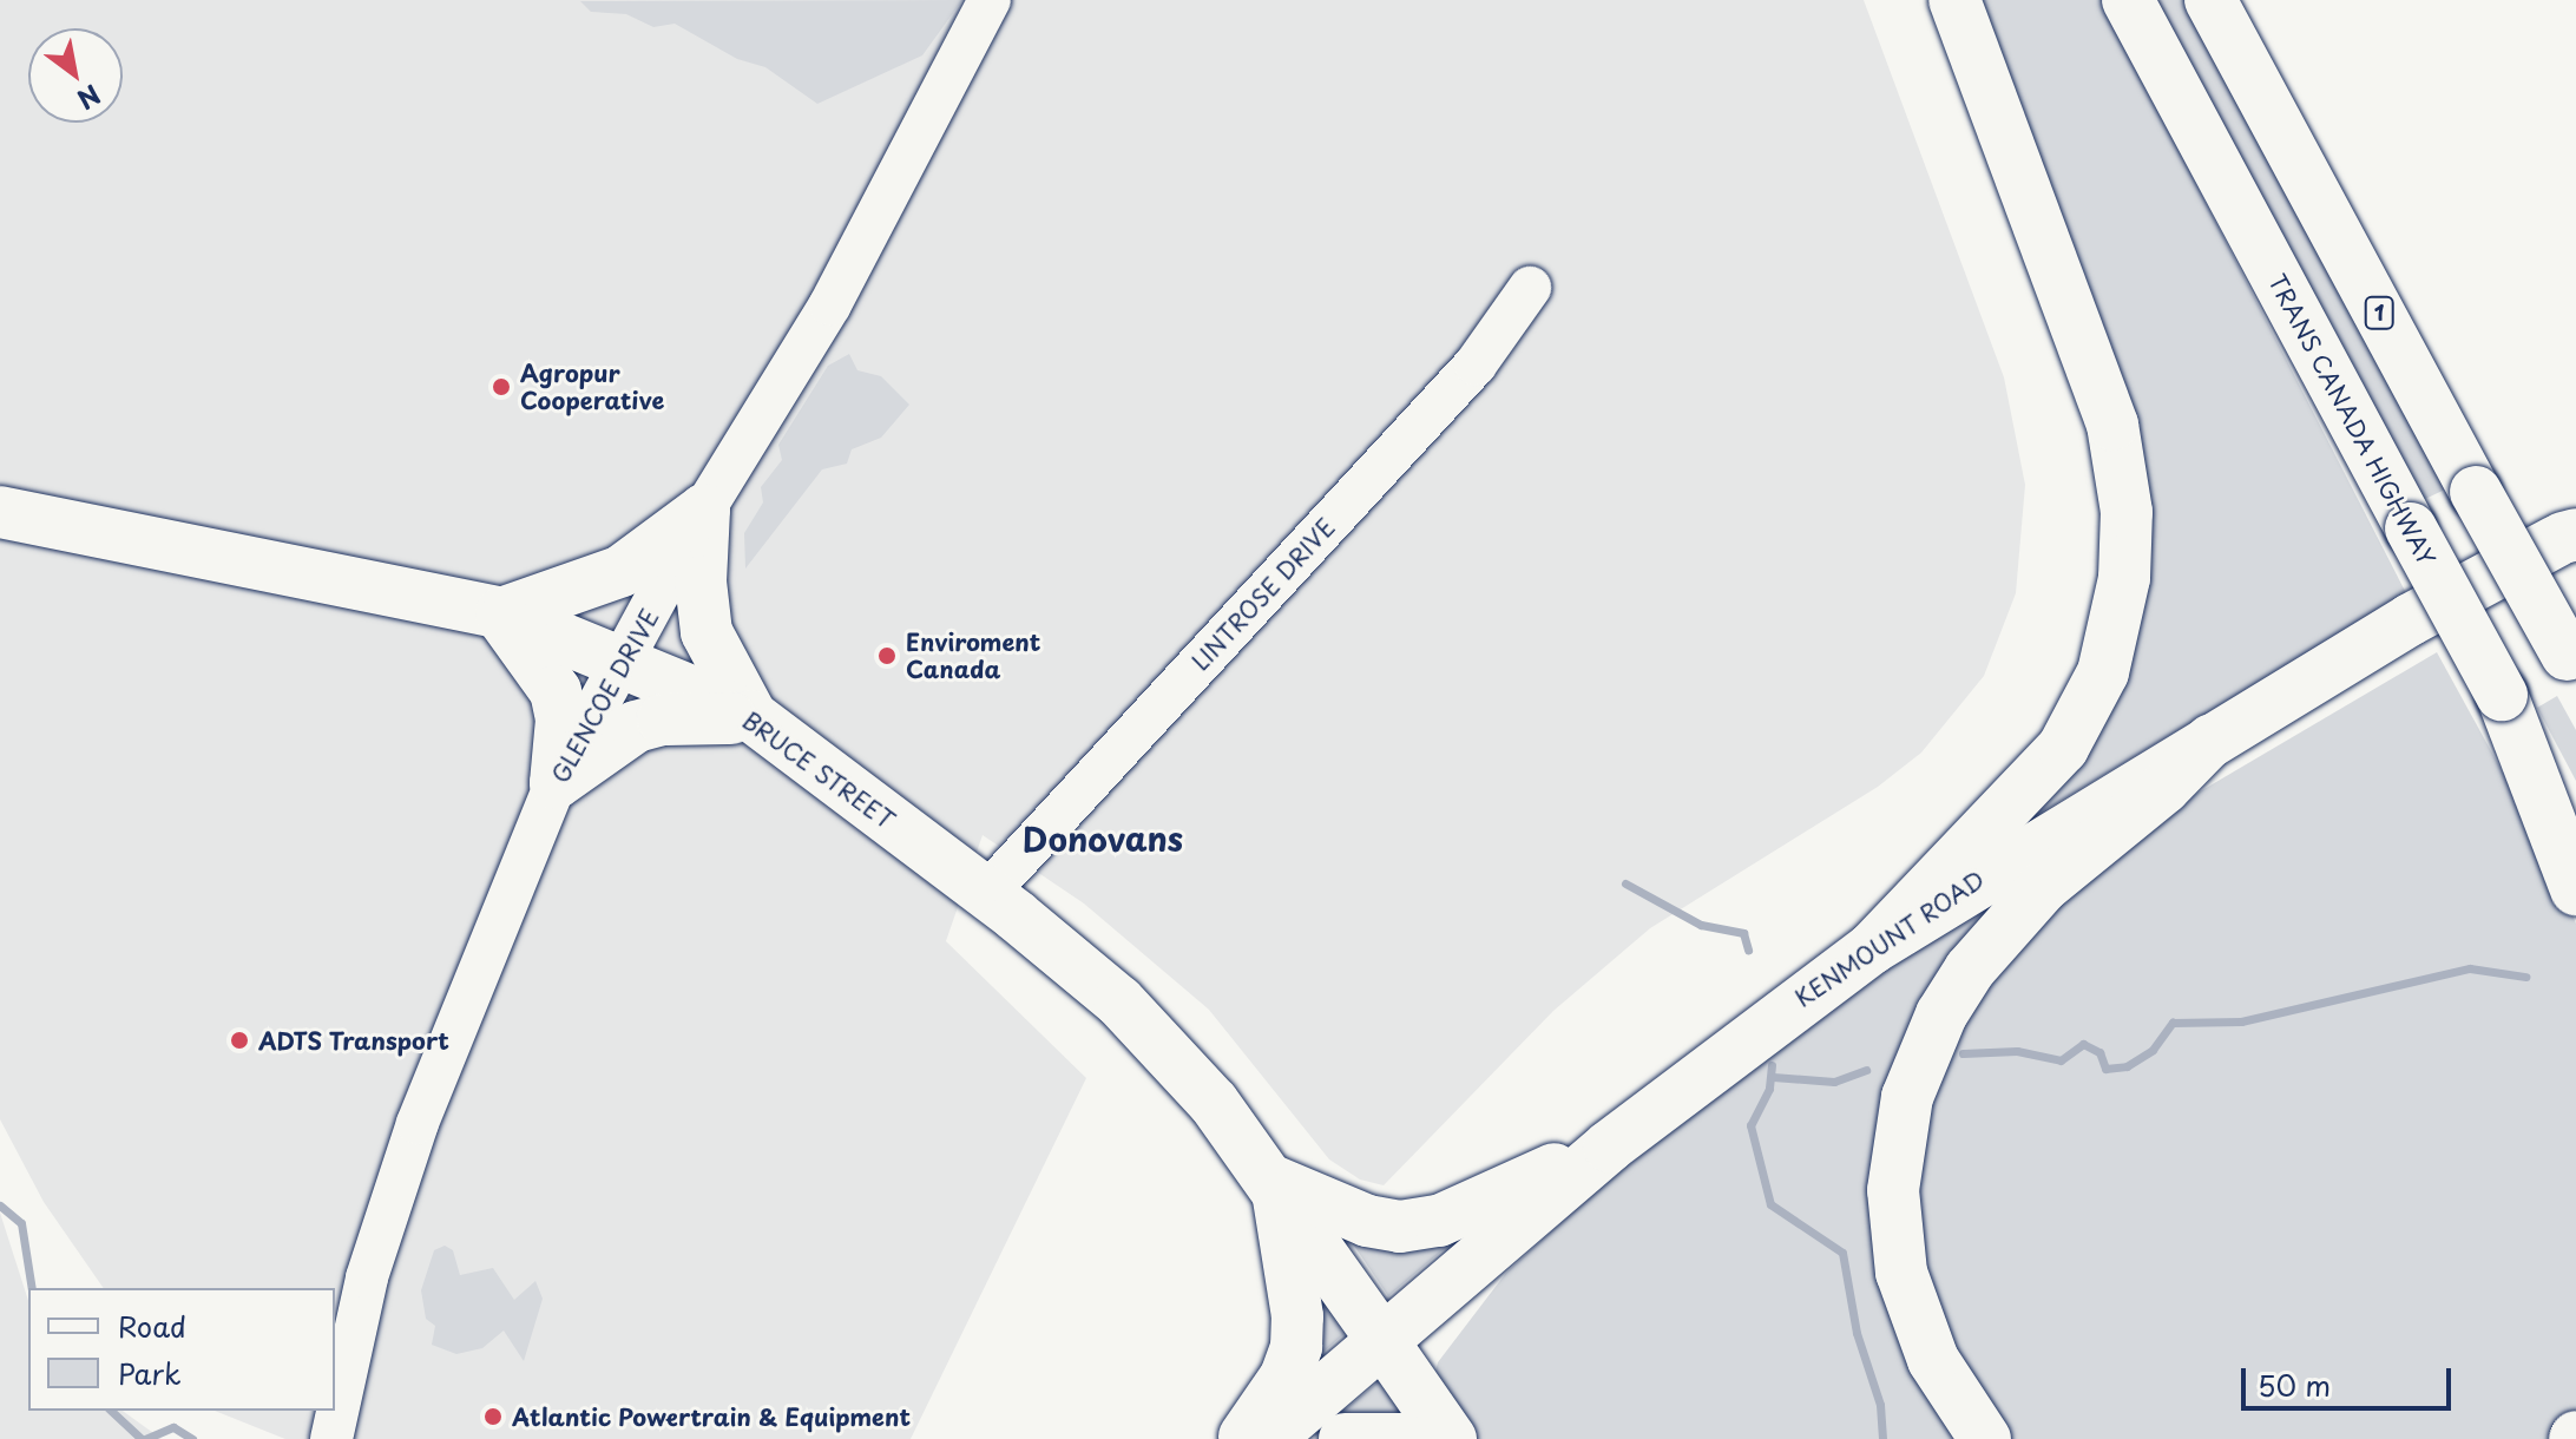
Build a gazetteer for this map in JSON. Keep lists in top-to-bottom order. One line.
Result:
{"streets":{"main road":["1","TRANS CANADA HIGHWAY","BRUCE STREET","KENMOUNT ROAD"],"street":["LINTROSE DRIVE","GLENCOE DRIVE"]},"crossings":[["LINTROSE DRIVE","BRUCE STREET"],["GLENCOE DRIVE","BRUCE STREET"],["BRUCE STREET","KENMOUNT ROAD"]],"districts":["Donovans"],"places":["Agropur Cooperative","Enviroment Canada","ADTS Transport","Atlantic Powertrain & Equipment"],"legend":["Road","Park"],"scale_bar":"50 m","north":"bottom right"}
